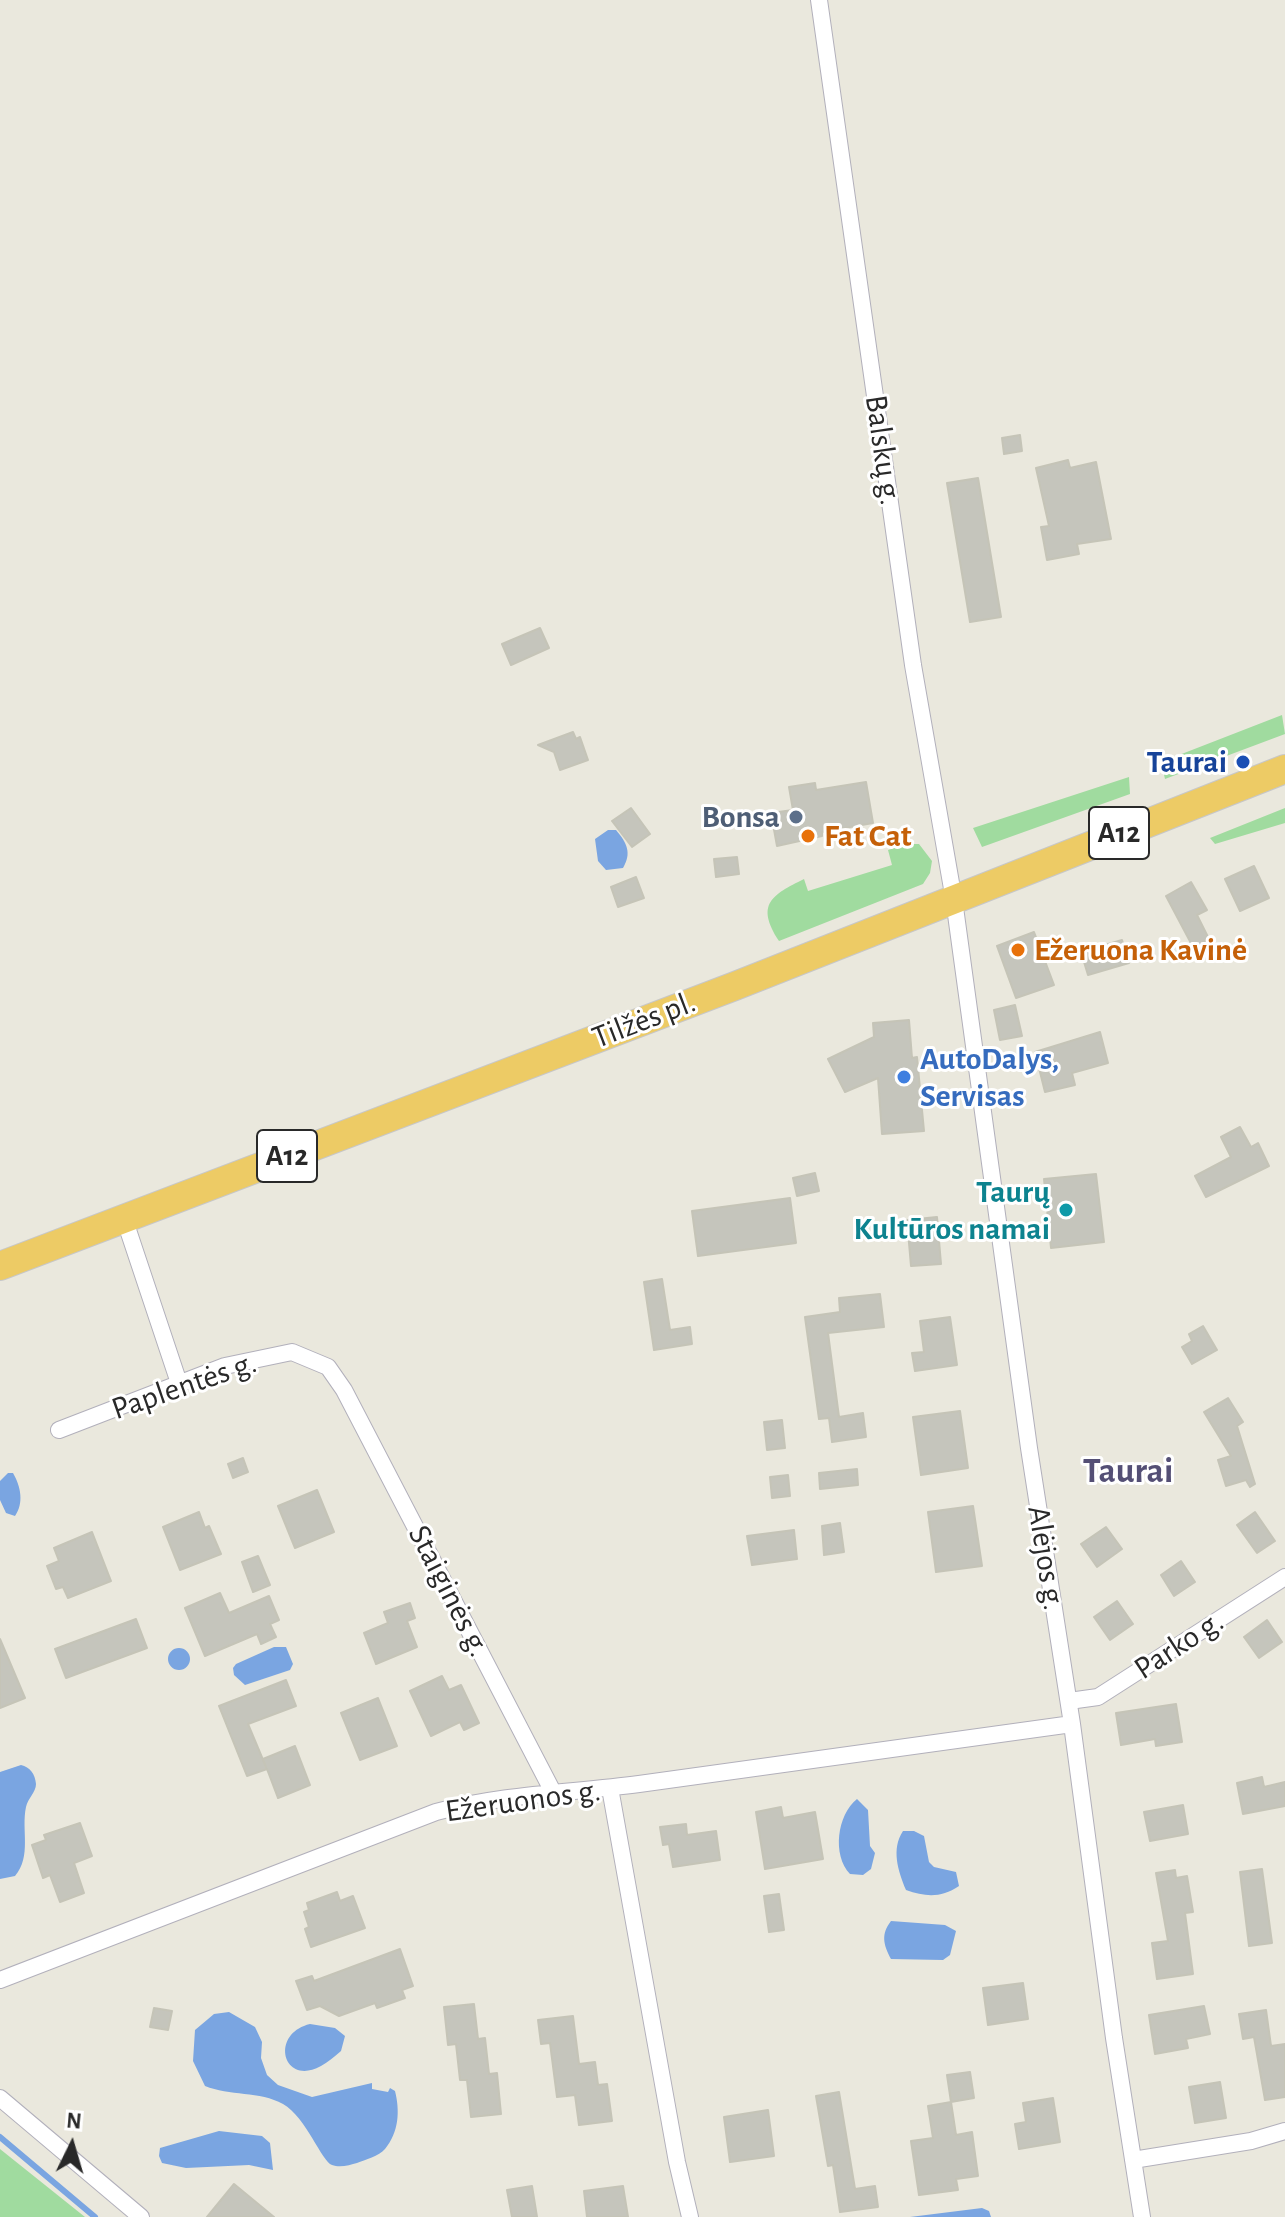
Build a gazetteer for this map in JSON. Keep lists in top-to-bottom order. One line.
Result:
{"streets":{"highway":["A12","Tilžės pl."],"street":["Balskų g.","Paplentės g.","Alėjos g.","Staiginės g.","Parko g.","Ežeruonos g."]},"crossings":[["Balskų g.","Tilžės pl."],["Balskų g.","Alėjos g."],["Tilžės pl.","Alėjos g."],["Paplentės g.","Staiginės g."],["Alėjos g.","Parko g."],["Alėjos g.","Ežeruonos g."],["Staiginės g.","Ežeruonos g."]],"districts":["Taurai"],"places":["Taurai","Bonsa","Fat Cat","Ežeruona Kavinė","AutoDalys, Servisas","Taurų Kultūros namai"],"north":"top"}
